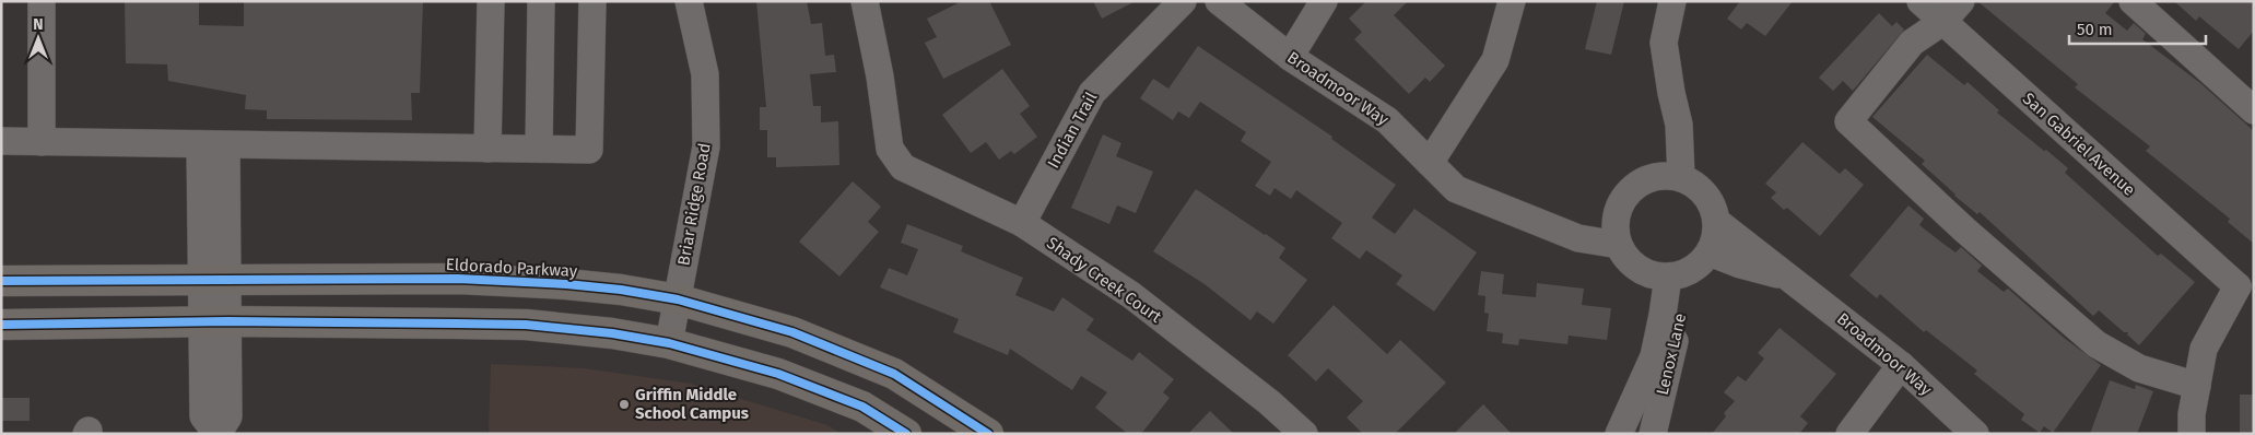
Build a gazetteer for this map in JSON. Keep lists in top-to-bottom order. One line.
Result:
{"streets":{"main road":["Eldorado Parkway"],"street":["Broadmoor Way","Indian Trail","San Gabriel Avenue","Briar Ridge Road","Shady Creek Court","Lenox Lane"]},"crossings":[["Broadmoor Way","Lenox Lane"],["Indian Trail","Shady Creek Court"],["Briar Ridge Road","Eldorado Parkway"]],"places":["Griffin Middle School Campus"],"scale_bar":"50 m","north":"top"}
